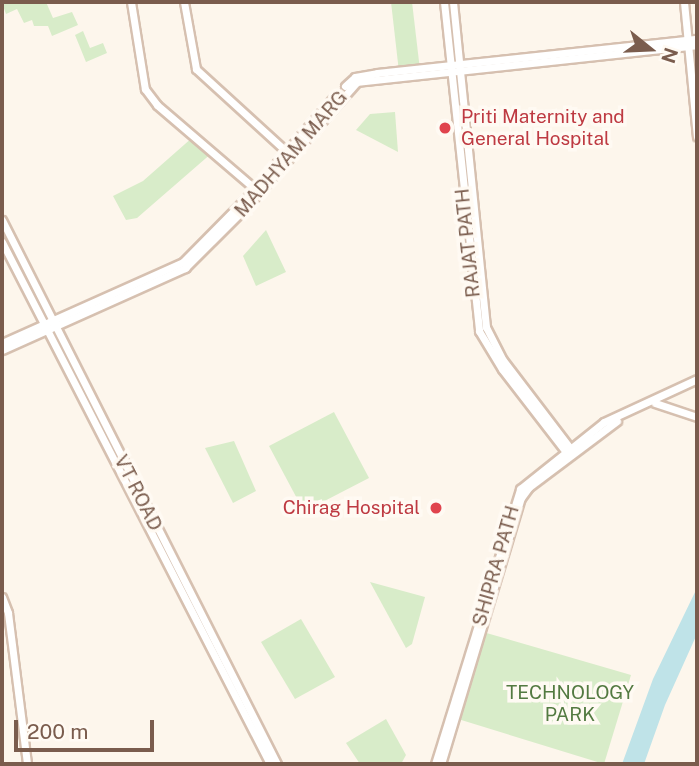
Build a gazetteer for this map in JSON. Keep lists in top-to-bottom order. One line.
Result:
{"streets":{"street":["MADHYAM MARG","RAJAT PATH","VT ROAD","SHIPRA PATH"]},"crossings":[["MADHYAM MARG","RAJAT PATH"],["MADHYAM MARG","VT ROAD"],["RAJAT PATH","SHIPRA PATH"]],"parks":["TECHNOLOGY PARK"],"places":["Priti Maternity and General Hospital","Chirag Hospital"],"scale_bar":"200 m","north":"right"}
